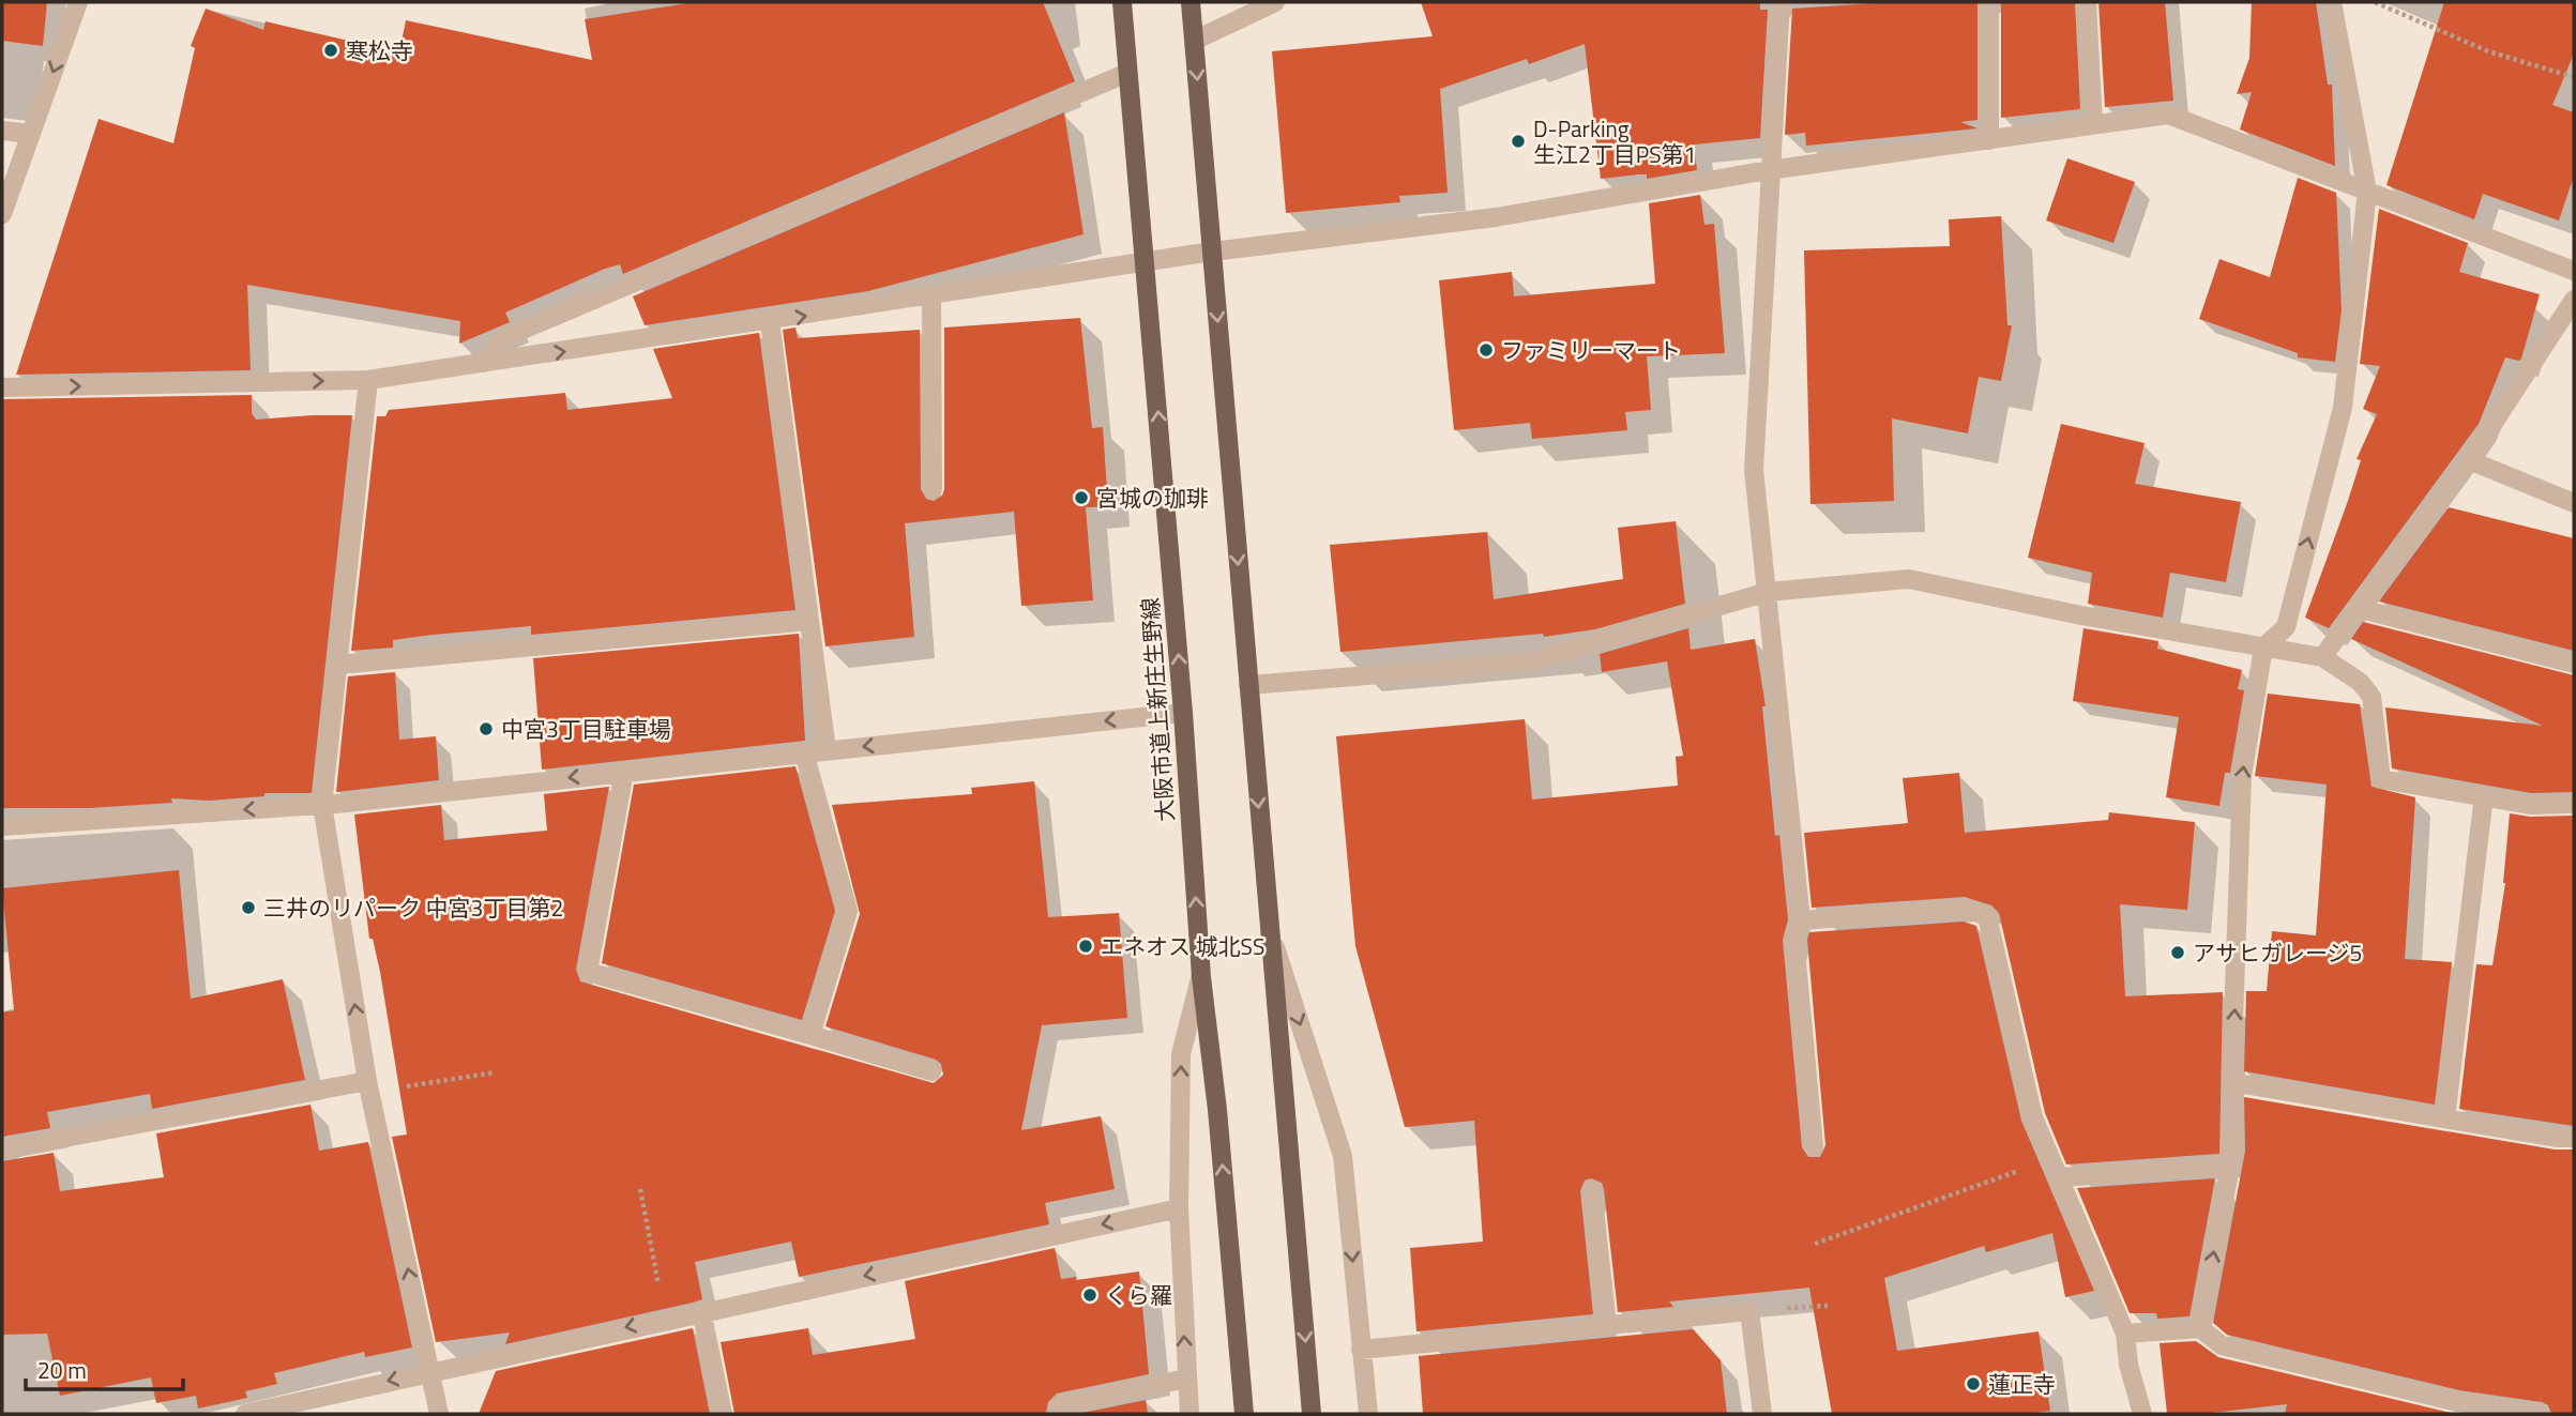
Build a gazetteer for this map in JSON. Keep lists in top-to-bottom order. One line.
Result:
{"streets":{"main road":["大阪市道上新庄生野線"]},"places":["寒松寺","D-Parking 生江2丁目PS第1","ファミリーマート","宮城の珈琲","中宮3丁目駐車場","三井のリパーク 中宮3丁目第2","エネオス 城北SS","アサヒガレージ5","くら羅","蓮正寺"],"scale_bar":"20 m"}
